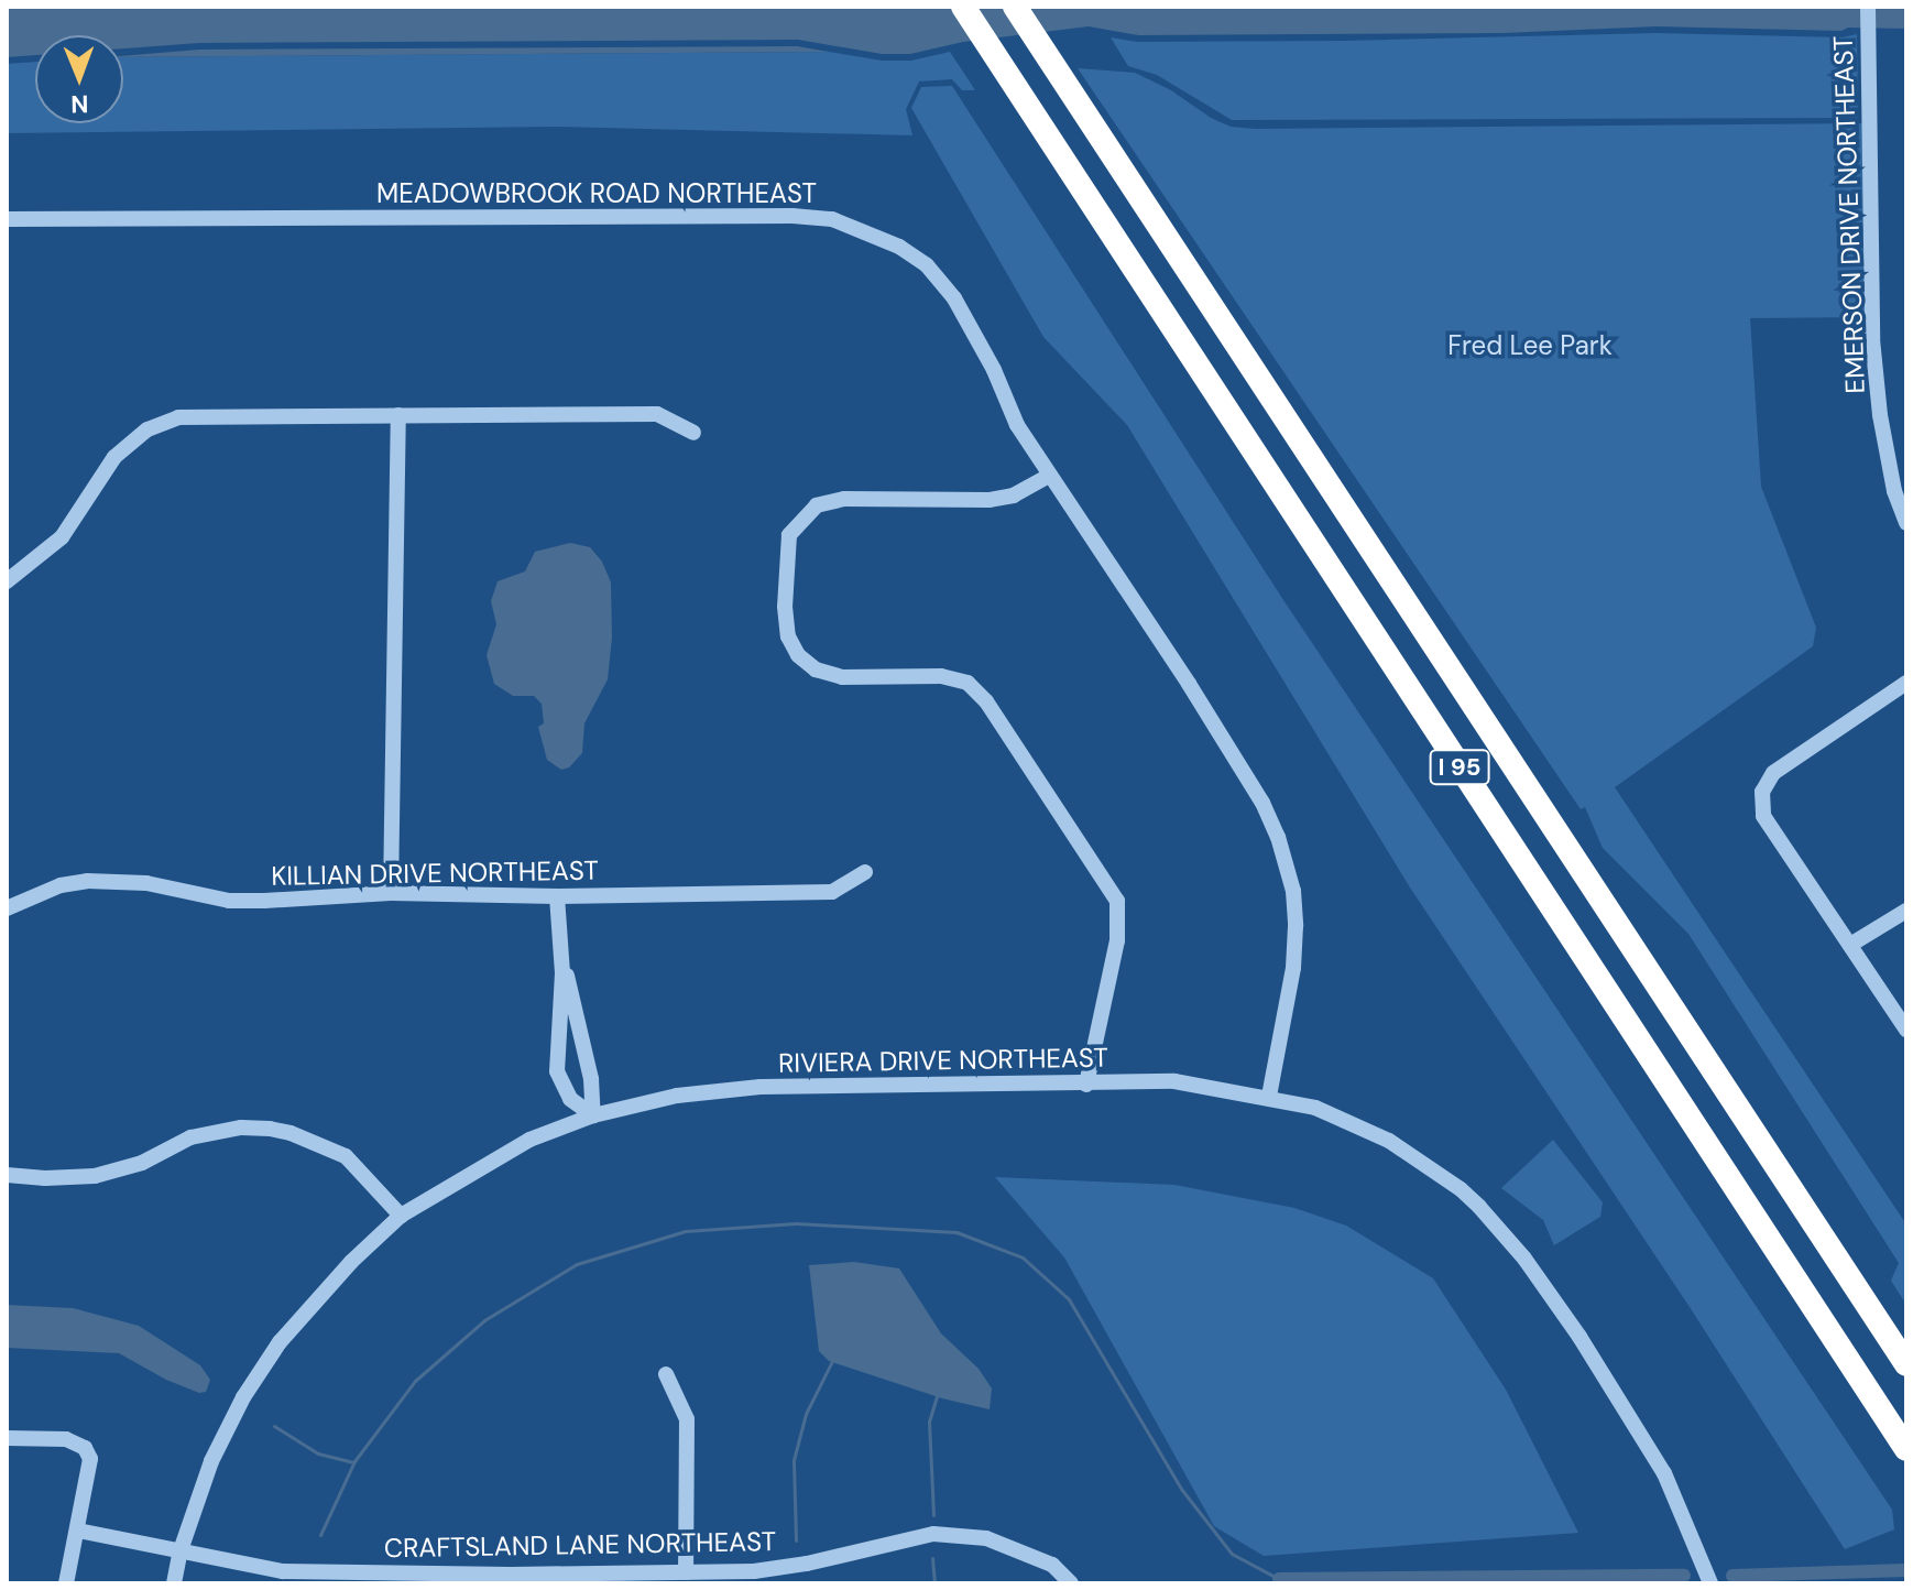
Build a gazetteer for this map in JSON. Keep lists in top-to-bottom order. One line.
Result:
{"streets":{"highway":["I 95"],"street":["MEADOWBROOK ROAD NORTHEAST","EMERSON DRIVE NORTHEAST","KILLIAN DRIVE NORTHEAST","RIVIERA DRIVE NORTHEAST","CRAFTSLAND LANE NORTHEAST"]},"crossings":[["MEADOWBROOK ROAD NORTHEAST","RIVIERA DRIVE NORTHEAST"],["RIVIERA DRIVE NORTHEAST","CRAFTSLAND LANE NORTHEAST"]],"parks":["Fred Lee Park"],"north":"bottom"}
